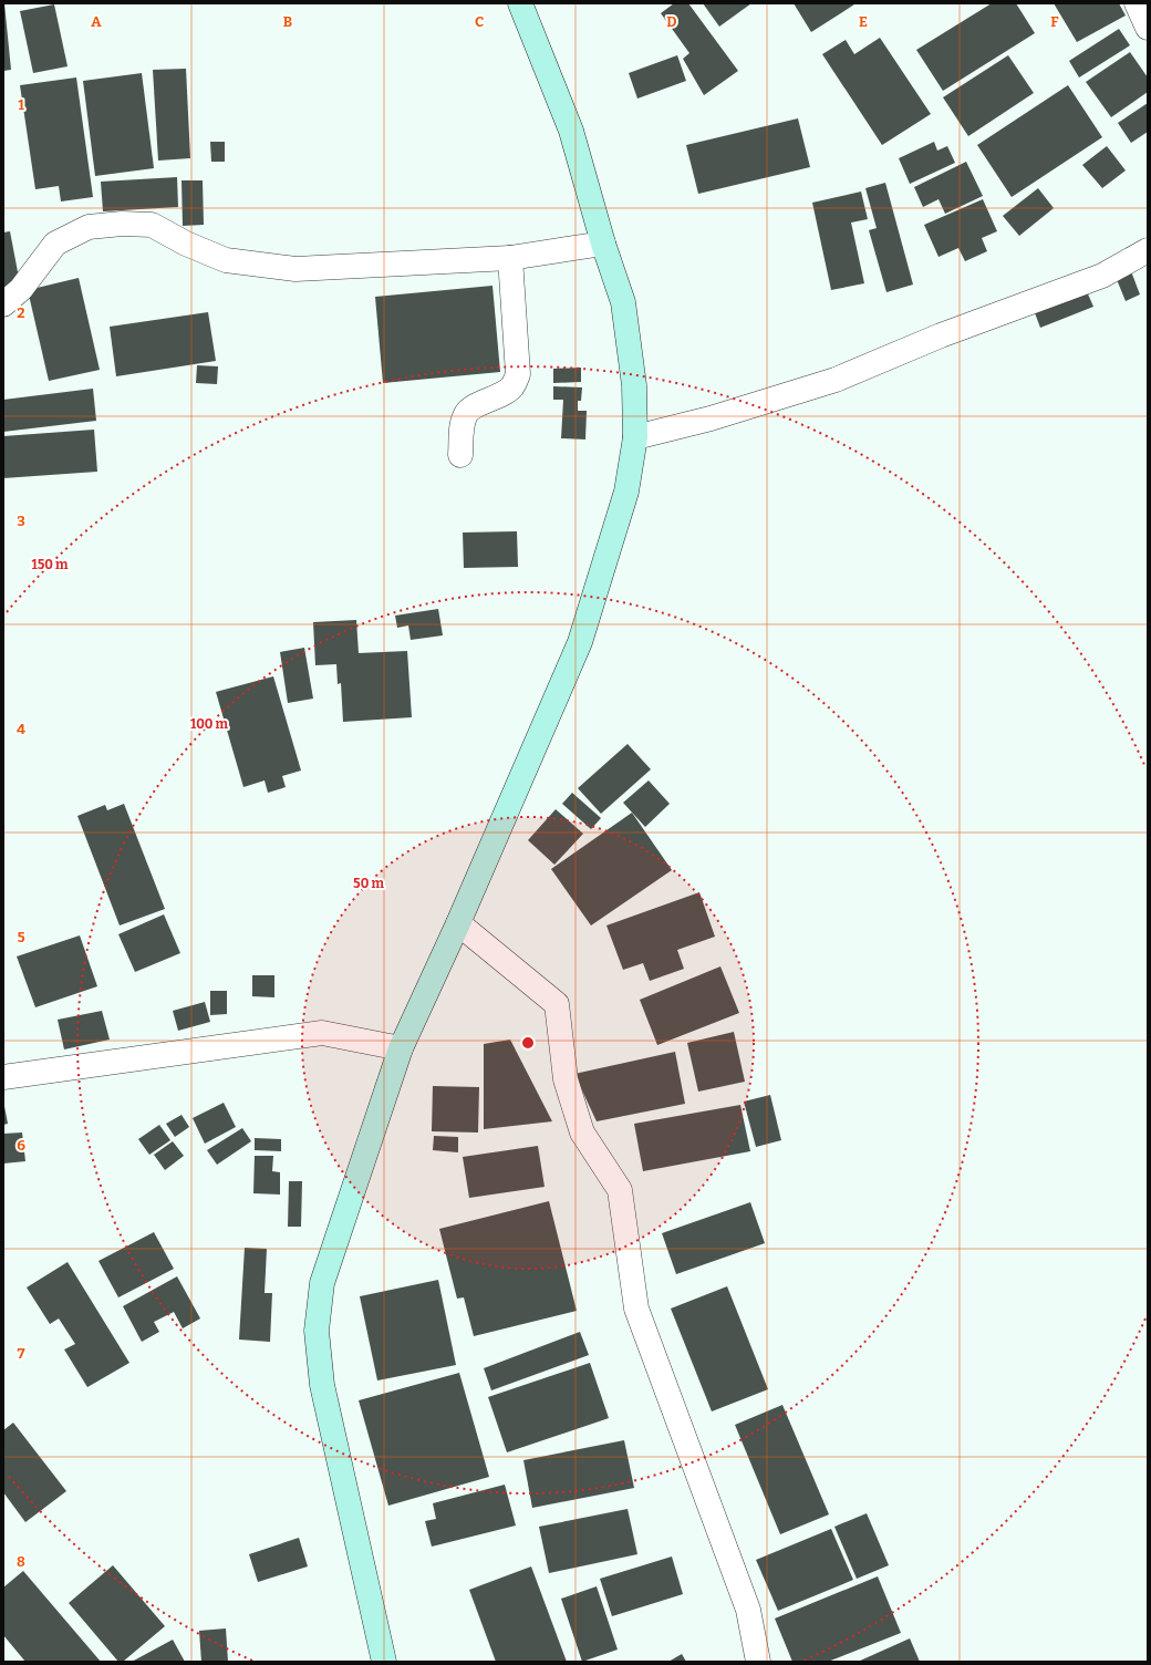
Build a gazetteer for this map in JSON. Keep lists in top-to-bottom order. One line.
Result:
{"grid":{"columns":["A","B","C","D","E","F"],"rows":["1","2","3","4","5","6","7","8"]},"rings":["150 m","100 m","50 m"]}
